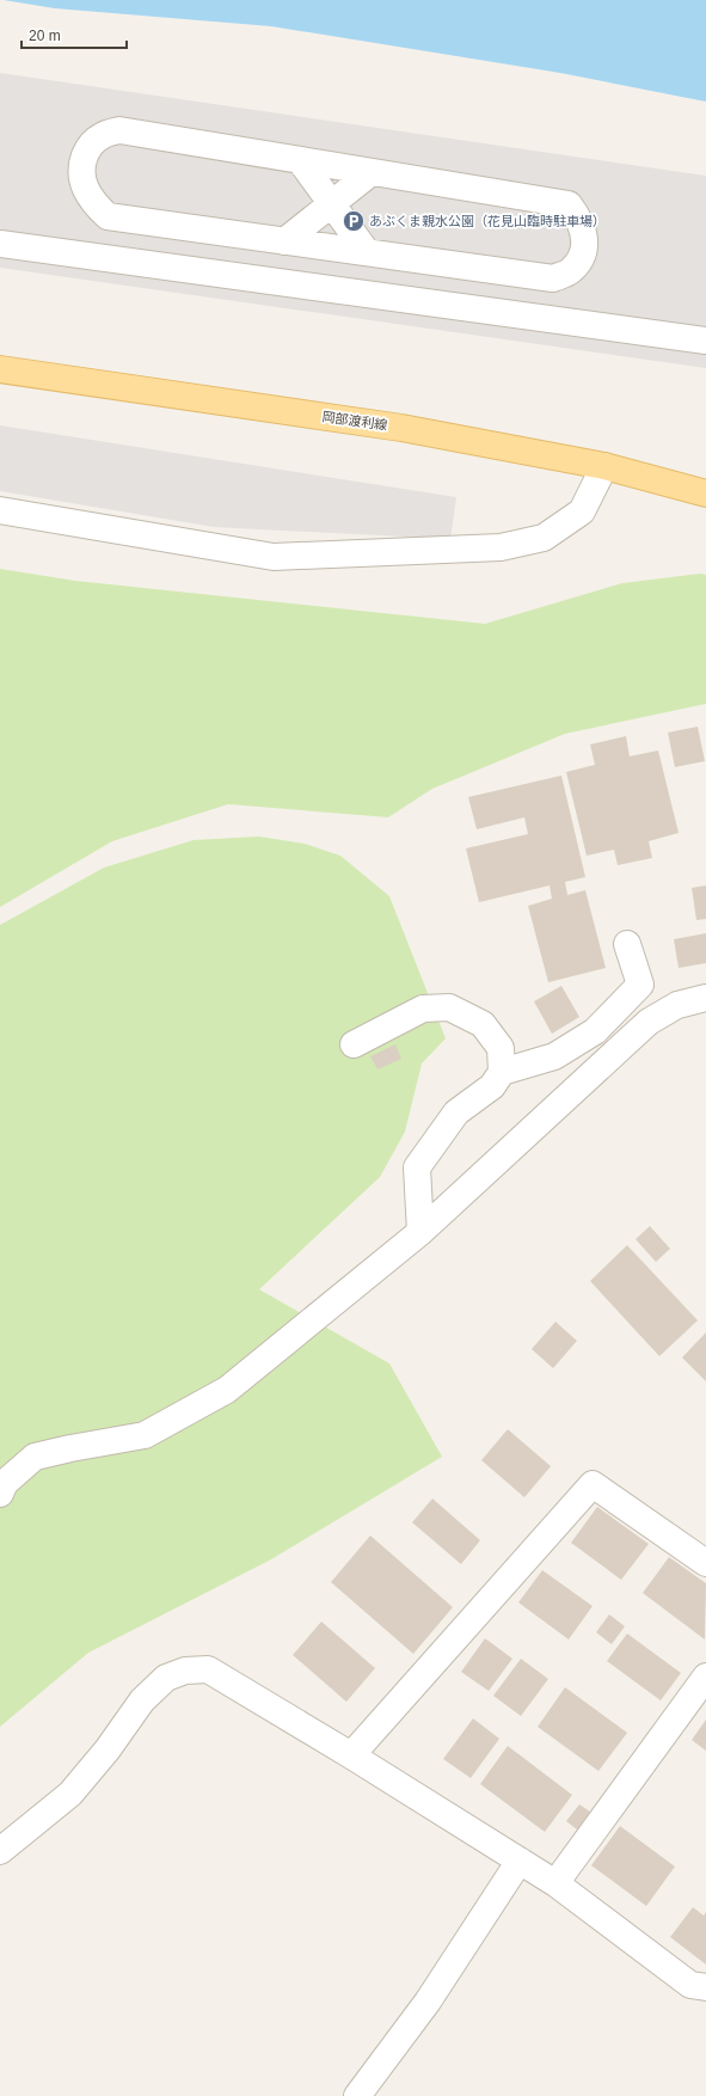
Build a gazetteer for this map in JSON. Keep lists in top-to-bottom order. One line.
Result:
{"streets":{"main road":["岡部渡利線"]},"places":{"parking":["あぶくま親水公園（花見山臨時駐車場）"]},"scale_bar":"20 m"}
